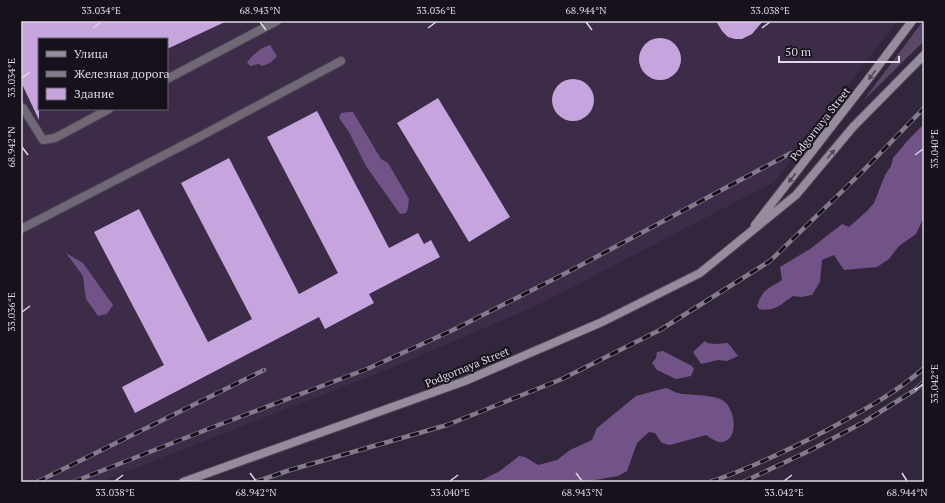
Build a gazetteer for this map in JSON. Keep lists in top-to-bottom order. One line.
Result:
{"streets":{"main road":["Podgornaya Street"]},"legend":["Улица","Железная дорога","Здание"],"scale_bar":"50 m","coordinates":["33.034°E","68.943°N","33.036°E","68.944°N","33.038°E","68.942°N","33.040°E","33.042°E"]}
